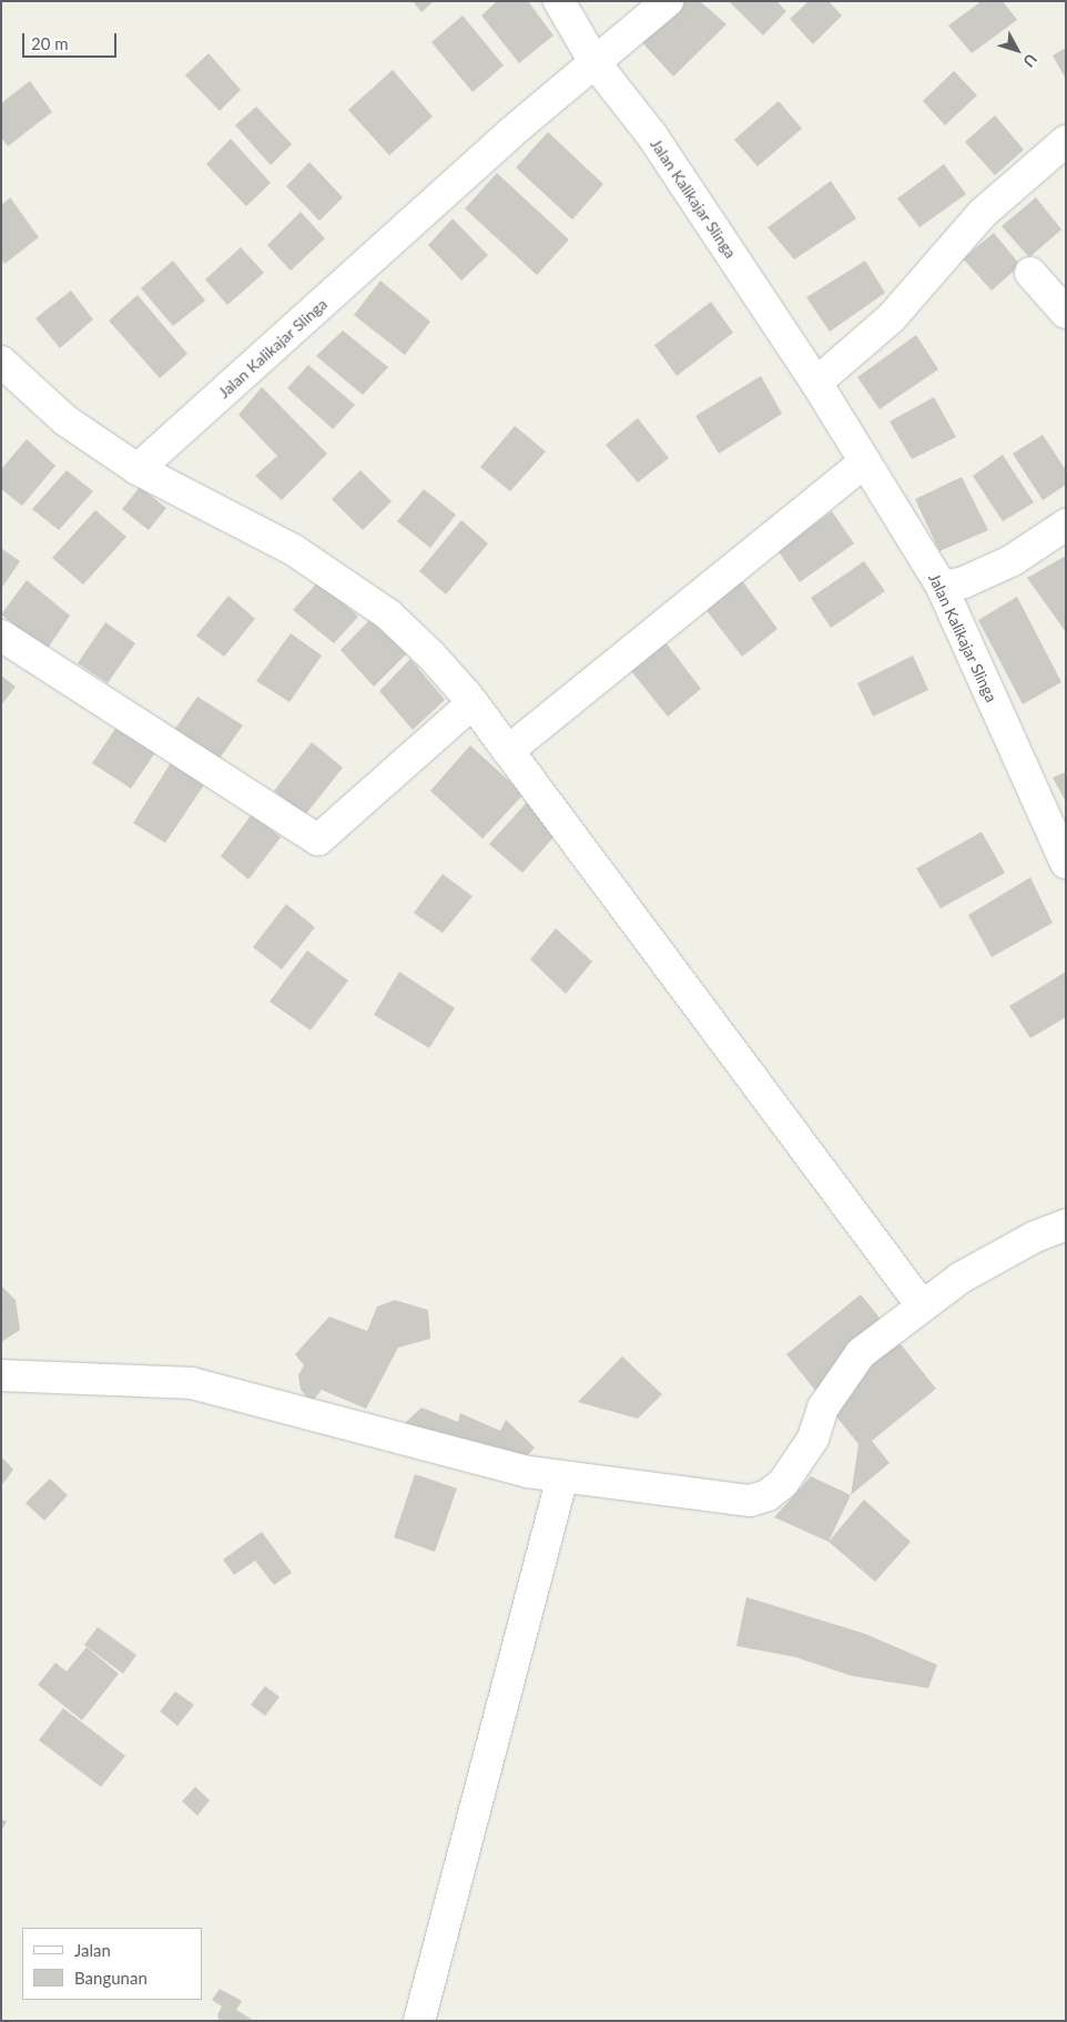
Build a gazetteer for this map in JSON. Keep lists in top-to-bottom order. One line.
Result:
{"streets":{"street":["Jalan Kalikajar Slinga"]},"legend":["Jalan","Bangunan"],"scale_bar":"20 m","north":"bottom right"}
